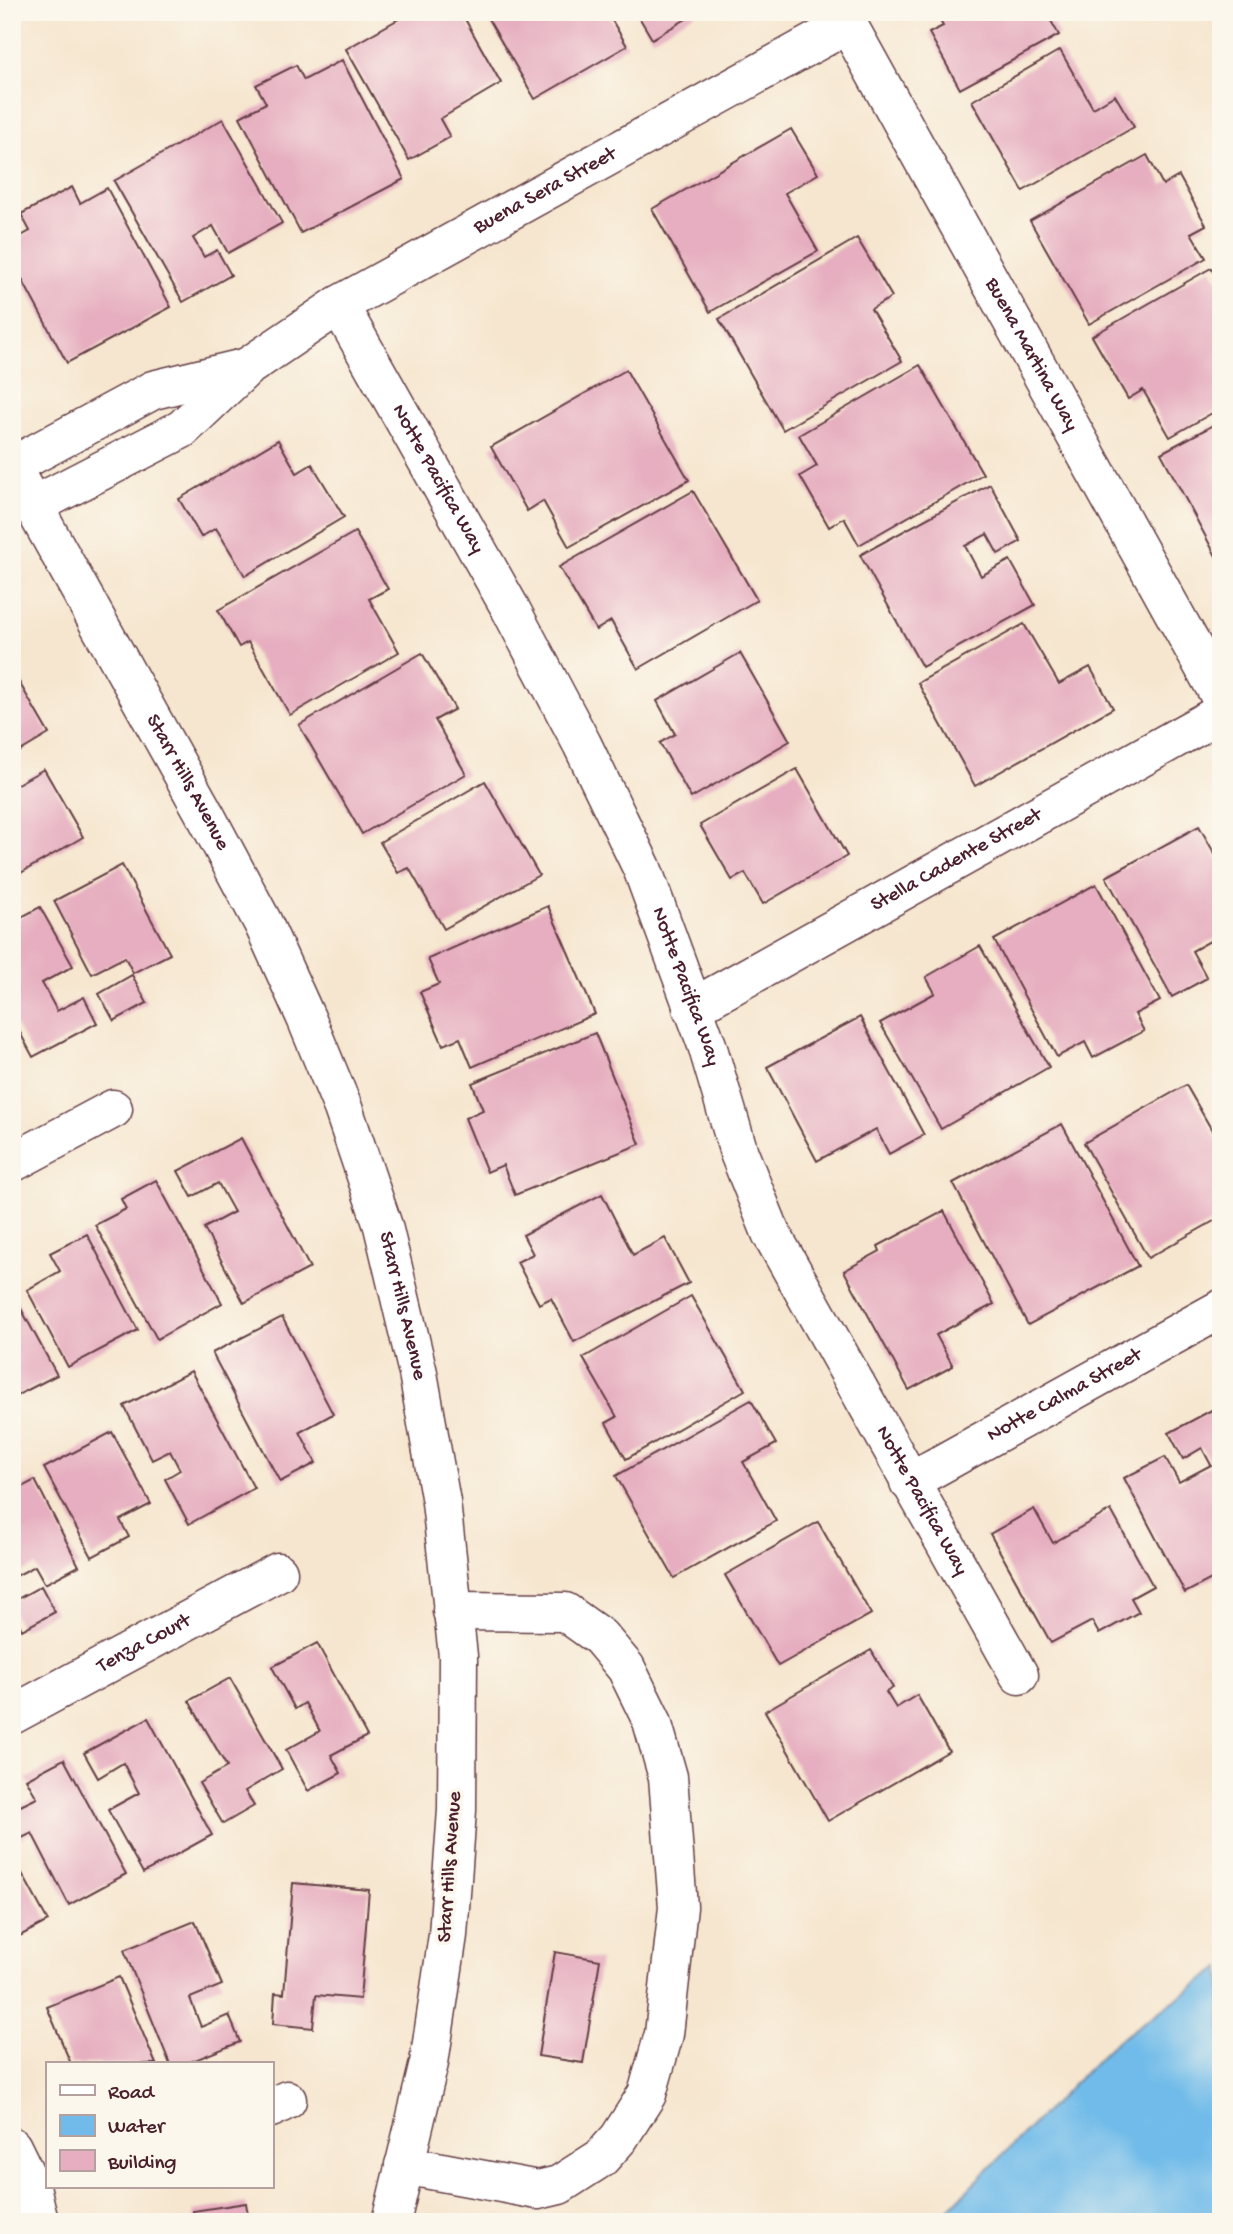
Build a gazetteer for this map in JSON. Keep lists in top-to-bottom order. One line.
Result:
{"streets":{"street":["Buena Sera Street","Buena Martina Way","Notte Pacifica Way","Starr Hills Avenue","Stella Cadente Street","Notte Calma Street","Tenza Court"]},"crossings":[["Buena Sera Street","Buena Martina Way"],["Buena Sera Street","Notte Pacifica Way"],["Buena Sera Street","Starr Hills Avenue"],["Notte Pacifica Way","Stella Cadente Street"],["Notte Pacifica Way","Notte Calma Street"]],"legend":["Road","Water","Building"]}
